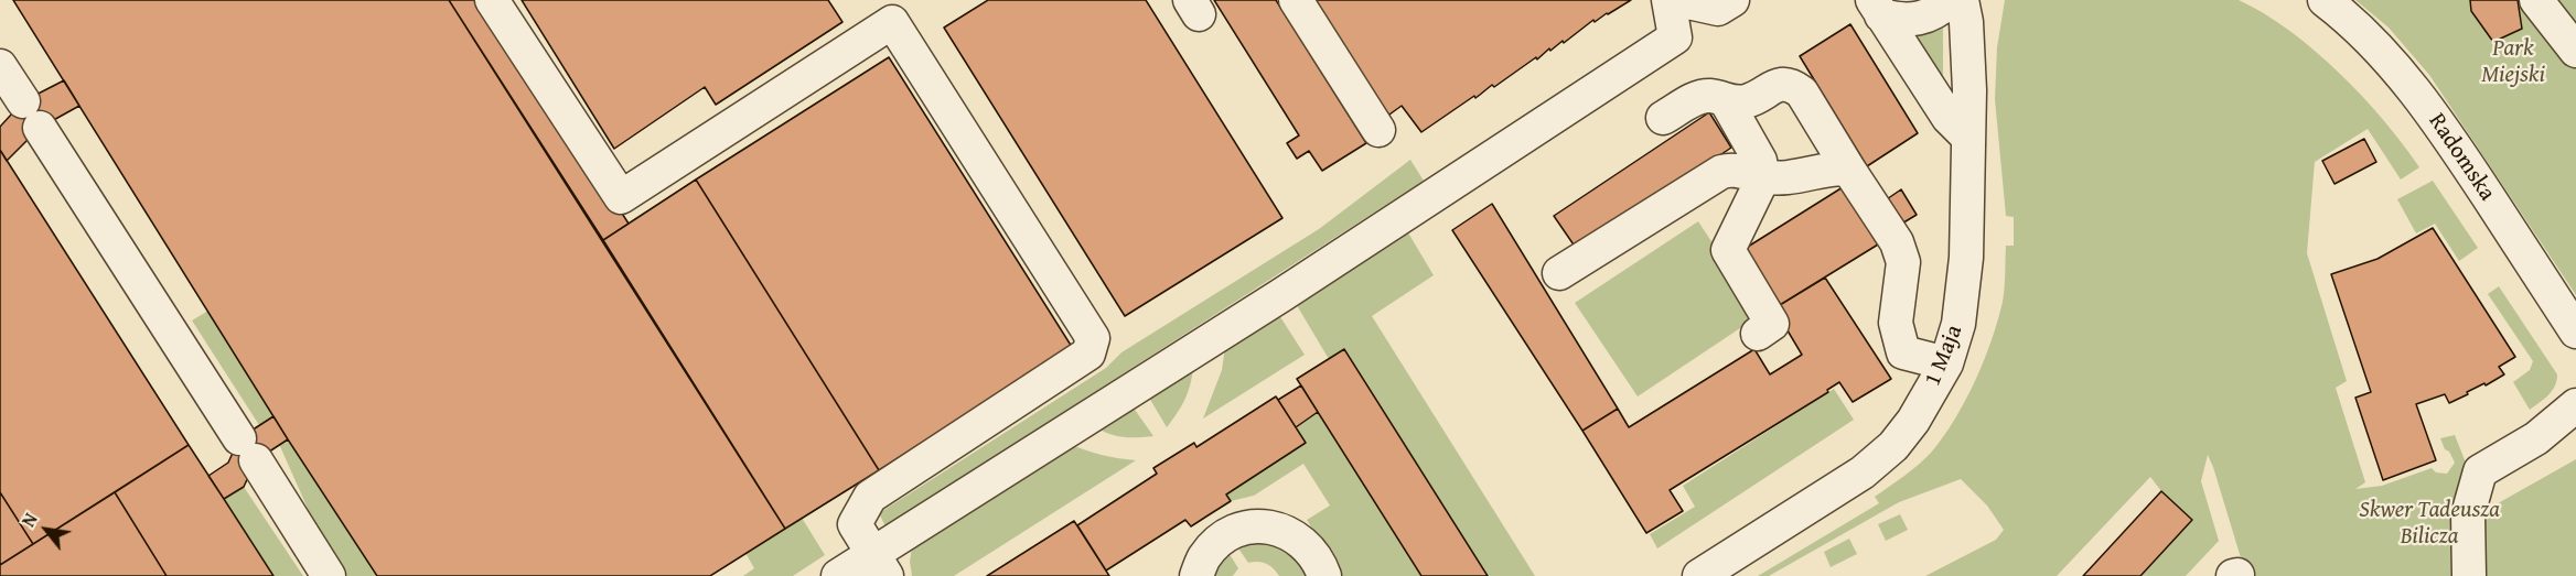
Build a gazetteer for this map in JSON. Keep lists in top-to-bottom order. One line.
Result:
{"streets":{"street":["Radomska","1 Maja"]},"parks":["Park Miejski","Skwer Tadeusza Bilicza"],"north":"top left"}
